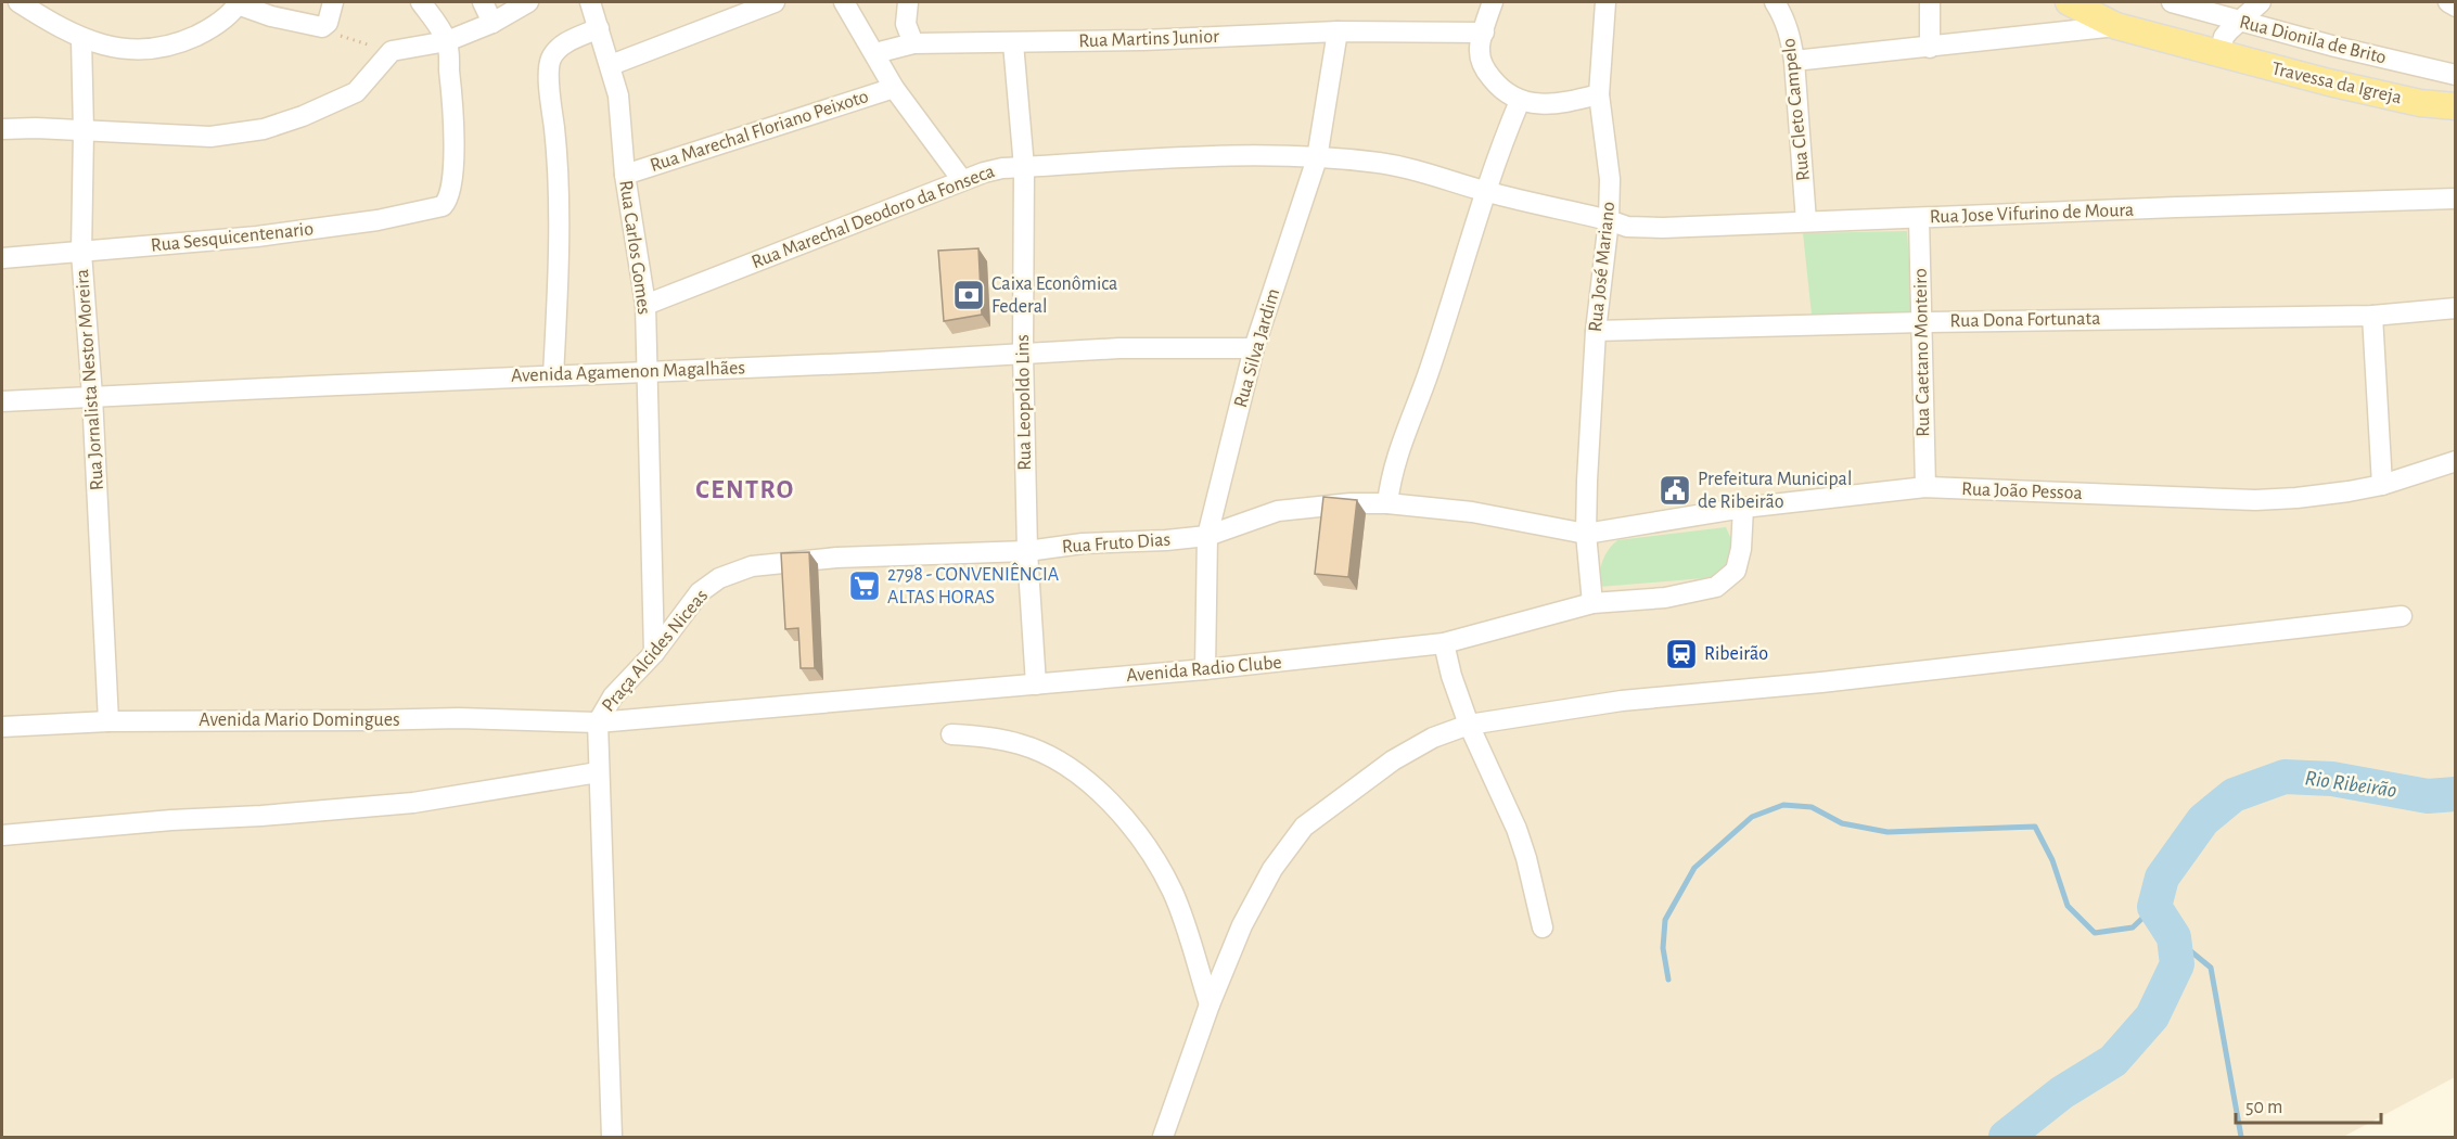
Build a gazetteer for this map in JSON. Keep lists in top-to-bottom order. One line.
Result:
{"streets":{"main road":["Travessa da Igreja"],"street":["Rua Martins Junior","Rua Dionila de Brito","Rua Cleto Campelo","Rua Marechal Floriano Peixoto","Rua Jose Vifurino de Moura","Rua Marechal Deodoro da Fonseca","Rua Sesquicentenario","Rua Carlos Gomes","Rua José Mariano","Rua Dona Fortunata","Rua Silva Jardim","Rua Caetano Monteiro","Avenida Agamenon Magalhães","Rua Jornalista Nestor Moreira","Rua Leopoldo Lins","Rua João Pessoa","Rua Fruto Dias","Praça Alcides Niceas","Avenida Radio Clube","Avenida Mario Domingues"]},"crossings":[["Rua Martins Junior","Rua Silva Jardim"],["Rua Martins Junior","Rua Leopoldo Lins"],["Rua Cleto Campelo","Rua Jose Vifurino de Moura"],["Rua Marechal Floriano Peixoto","Rua Carlos Gomes"],["Rua Jose Vifurino de Moura","Rua Marechal Deodoro da Fonseca"],["Rua Jose Vifurino de Moura","Rua José Mariano"],["Rua Jose Vifurino de Moura","Rua Caetano Monteiro"],["Rua Marechal Deodoro da Fonseca","Rua Carlos Gomes"],["Rua Marechal Deodoro da Fonseca","Rua José Mariano"],["Rua Marechal Deodoro da Fonseca","Rua Silva Jardim"],["Rua Marechal Deodoro da Fonseca","Rua Leopoldo Lins"],["Rua Sesquicentenario","Rua Jornalista Nestor Moreira"],["Rua Carlos Gomes","Avenida Agamenon Magalhães"],["Rua Carlos Gomes","Praça Alcides Niceas"],["Rua José Mariano","Rua Dona Fortunata"],["Rua José Mariano","Rua João Pessoa"],["Rua José Mariano","Rua Fruto Dias"],["Rua José Mariano","Avenida Radio Clube"],["Rua Dona Fortunata","Rua Caetano Monteiro"],["Rua Silva Jardim","Avenida Agamenon Magalhães"],["Rua Silva Jardim","Rua Fruto Dias"],["Rua Silva Jardim","Avenida Radio Clube"],["Rua Caetano Monteiro","Rua João Pessoa"],["Avenida Agamenon Magalhães","Rua Jornalista Nestor Moreira"],["Avenida Agamenon Magalhães","Rua Leopoldo Lins"],["Rua Jornalista Nestor Moreira","Avenida Mario Domingues"],["Rua Leopoldo Lins","Rua Fruto Dias"],["Rua Leopoldo Lins","Avenida Radio Clube"],["Rua João Pessoa","Rua Fruto Dias"],["Rua João Pessoa","Avenida Radio Clube"],["Rua Fruto Dias","Praça Alcides Niceas"],["Praça Alcides Niceas","Avenida Radio Clube"],["Praça Alcides Niceas","Avenida Mario Domingues"],["Avenida Radio Clube","Avenida Mario Domingues"]],"districts":["CENTRO"],"water":["Rio Ribeirão"],"places":{"bank":["Caixa Econômica Federal"],"public building":["Prefeitura Municipal de Ribeirão"],"supermarket":["2798 - CONVENIÊNCIA ALTAS HORAS"],"station":["Ribeirão"]},"scale_bar":"50 m"}
